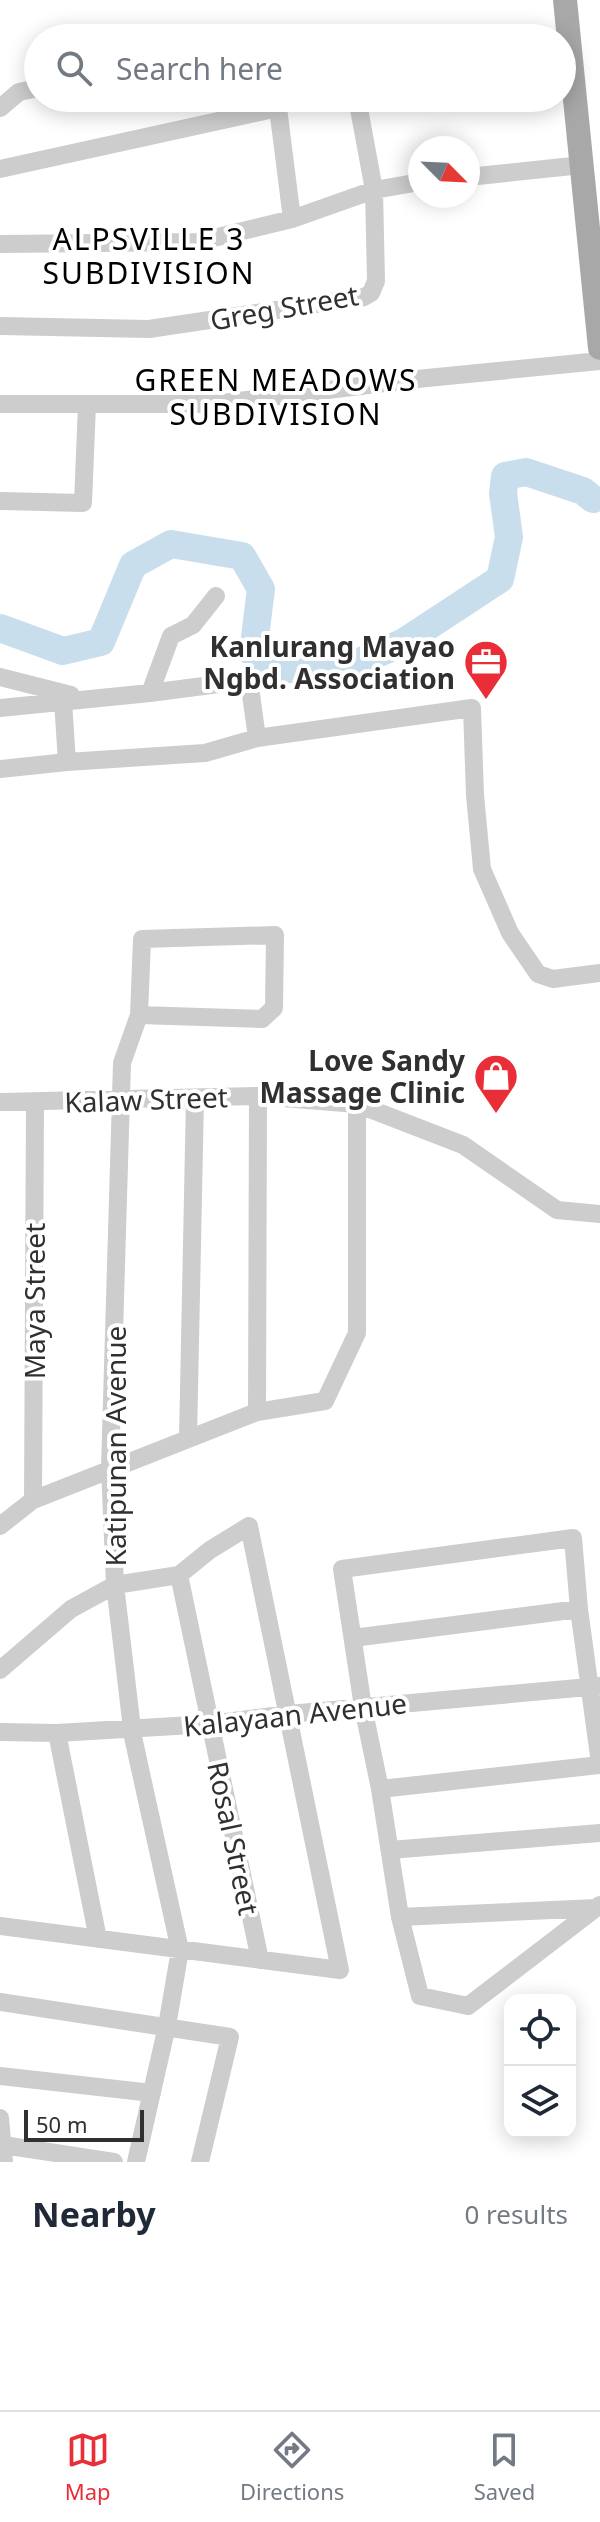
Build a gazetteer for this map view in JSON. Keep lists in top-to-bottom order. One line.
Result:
{"streets":{"street":["Greg Street","Kalaw Street","Maya Street","Katipunan Avenue","Kalayaan Avenue","Rosal Street"]},"crossings":[["Kalaw Street","Maya Street"],["Kalaw Street","Katipunan Avenue"],["Katipunan Avenue","Kalayaan Avenue"],["Kalayaan Avenue","Rosal Street"]],"districts":["ALPSVILLE 3 SUBDIVISION","GREEN MEADOWS SUBDIVISION"],"places":{"office":["Kanlurang Mayao Ngbd. Association"],"shop":["Love Sandy Massage Clinic"]},"scale_bar":"50 m","north":"bottom right","page":{"search":"Search here","scale":"50 m","heading":["Nearby","0 results"],"nav":["Map","Directions","Saved"]}}
